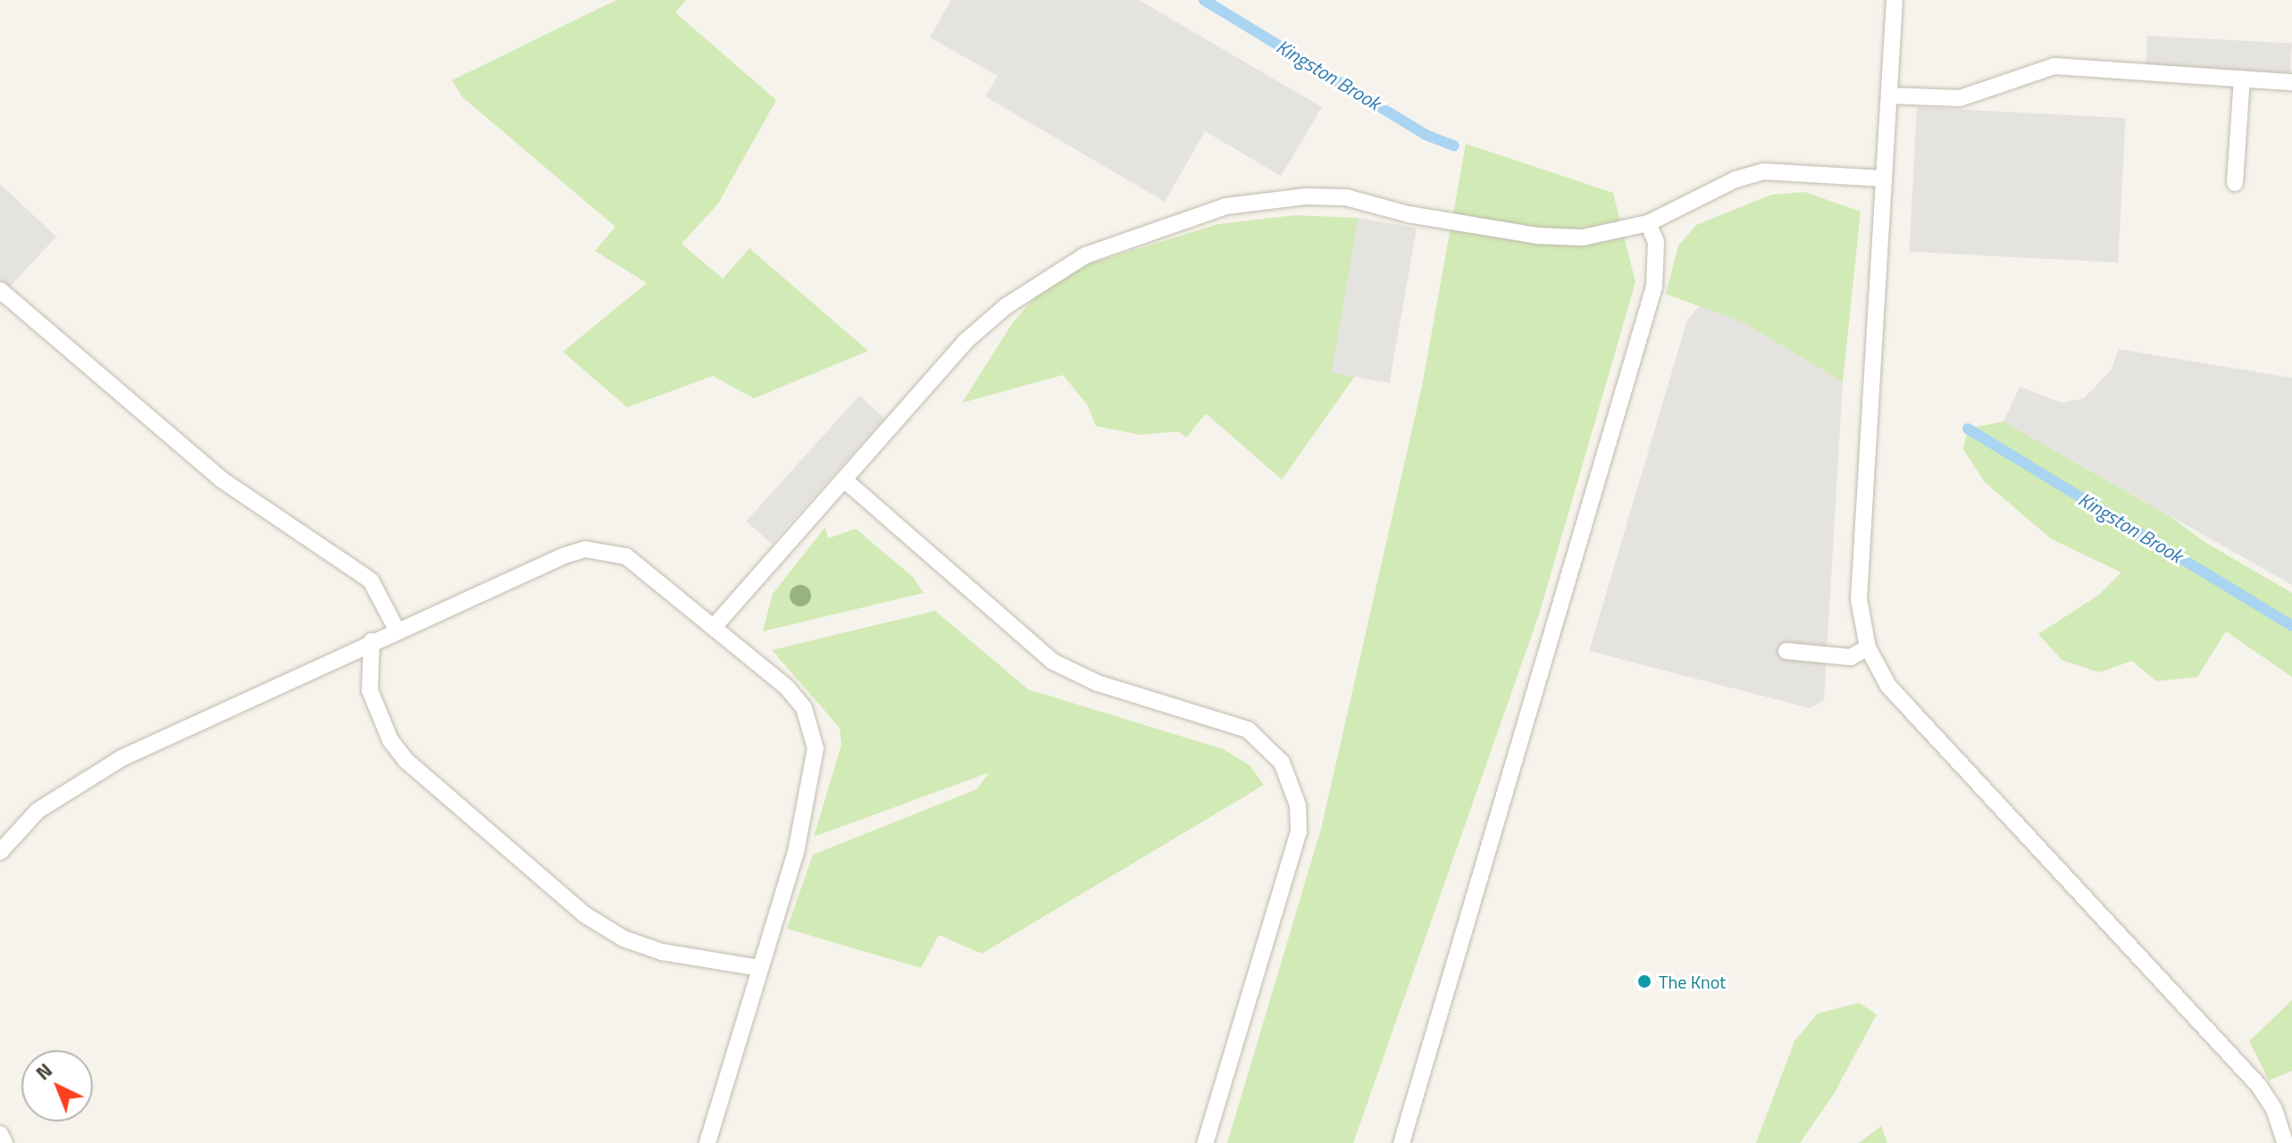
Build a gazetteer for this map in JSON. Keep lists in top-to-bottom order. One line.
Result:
{"water":["Kingston Brook"],"places":["The Knot"],"north":"top left"}
